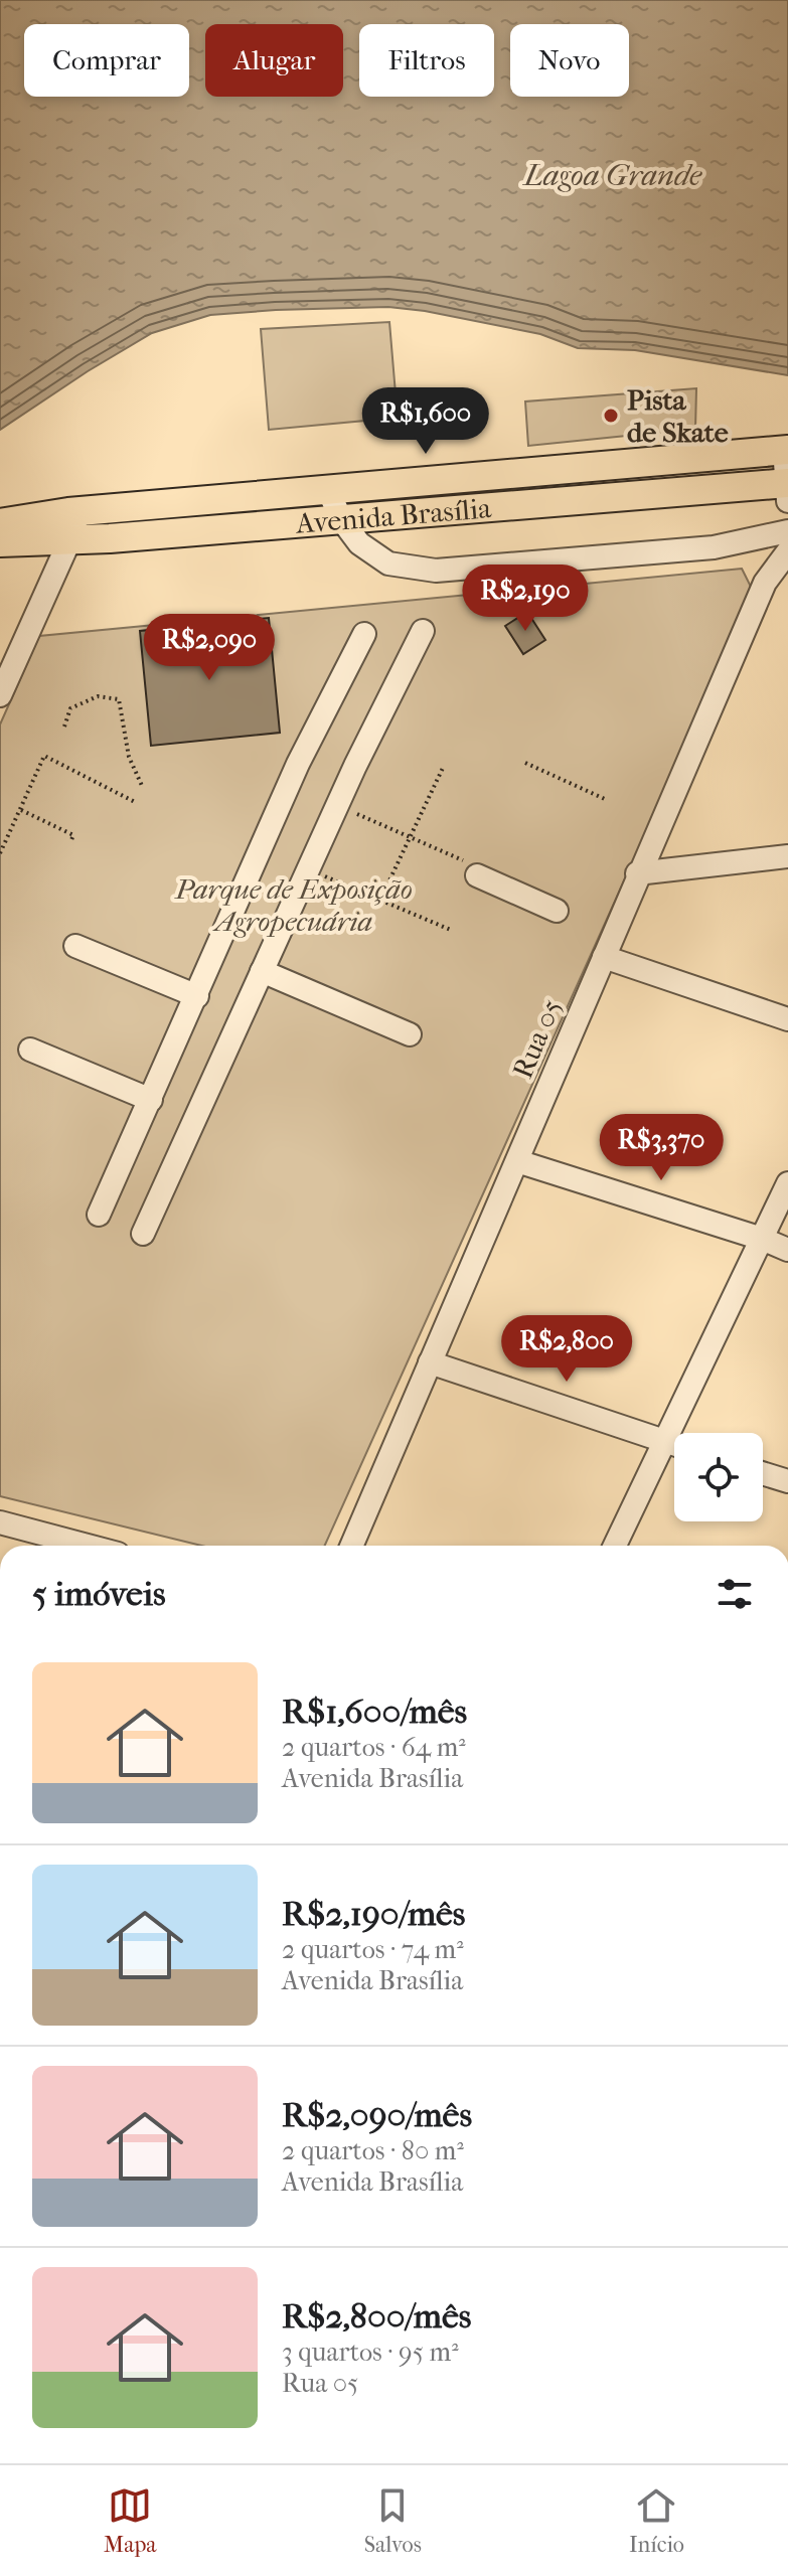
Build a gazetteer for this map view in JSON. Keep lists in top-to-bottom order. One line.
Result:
{"streets":{"main road":["Avenida Brasília"],"street":["Rua 05"]},"water":["Lagoa Grande"],"parks":["Parque de Exposição Agropecuária"],"places":["Pista de Skate"],"page":{"chip":["Comprar","Alugar","Filtros","Novo"],"price":["R$1,600","R$2,190","R$2,090","R$3,370","R$2,800"],"heading":"5 imóveis","list":[{"name":"R$1,600/mês","note":"2 quartos · 64 m² · Avenida Brasília"},{"name":"R$2,190/mês","note":"2 quartos · 74 m² · Avenida Brasília"},{"name":"R$2,090/mês","note":"2 quartos · 80 m² · Avenida Brasília"},{"name":"R$2,800/mês","note":"3 quartos · 95 m² · Rua 05"}],"tabs":["Mapa","Salvos","Início"]}}
